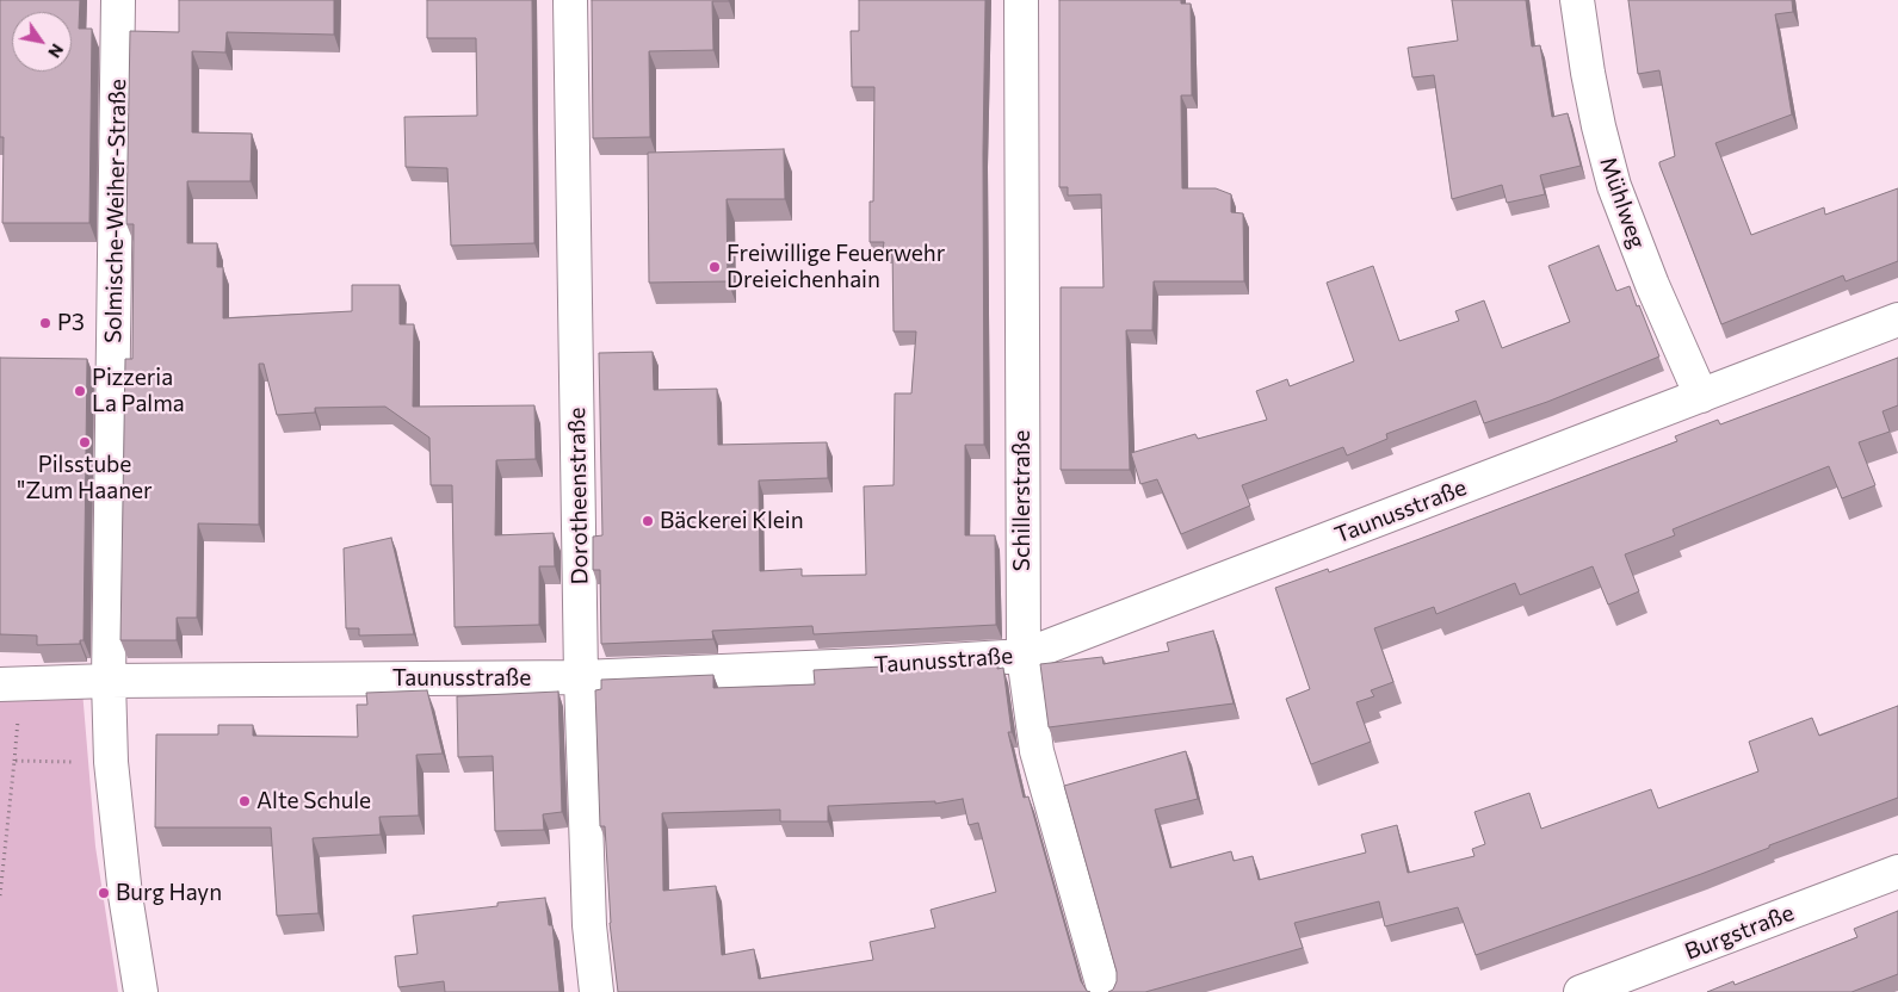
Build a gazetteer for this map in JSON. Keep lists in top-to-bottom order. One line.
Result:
{"streets":{"street":["Mühlweg","Solmische-Weiher-Straße","Dorotheenstraße","Schillerstraße","Taunusstraße","Burgstraße"]},"crossings":[["Mühlweg","Taunusstraße"],["Solmische-Weiher-Straße","Taunusstraße"],["Dorotheenstraße","Taunusstraße"],["Schillerstraße","Taunusstraße"]],"places":["Freiwillige Feuerwehr Dreieichenhain","P3","Pizzeria La Palma","Pilsstube \"Zum Haaner","Bäckerei Klein","Alte Schule","Burg Hayn"],"north":"bottom right"}
